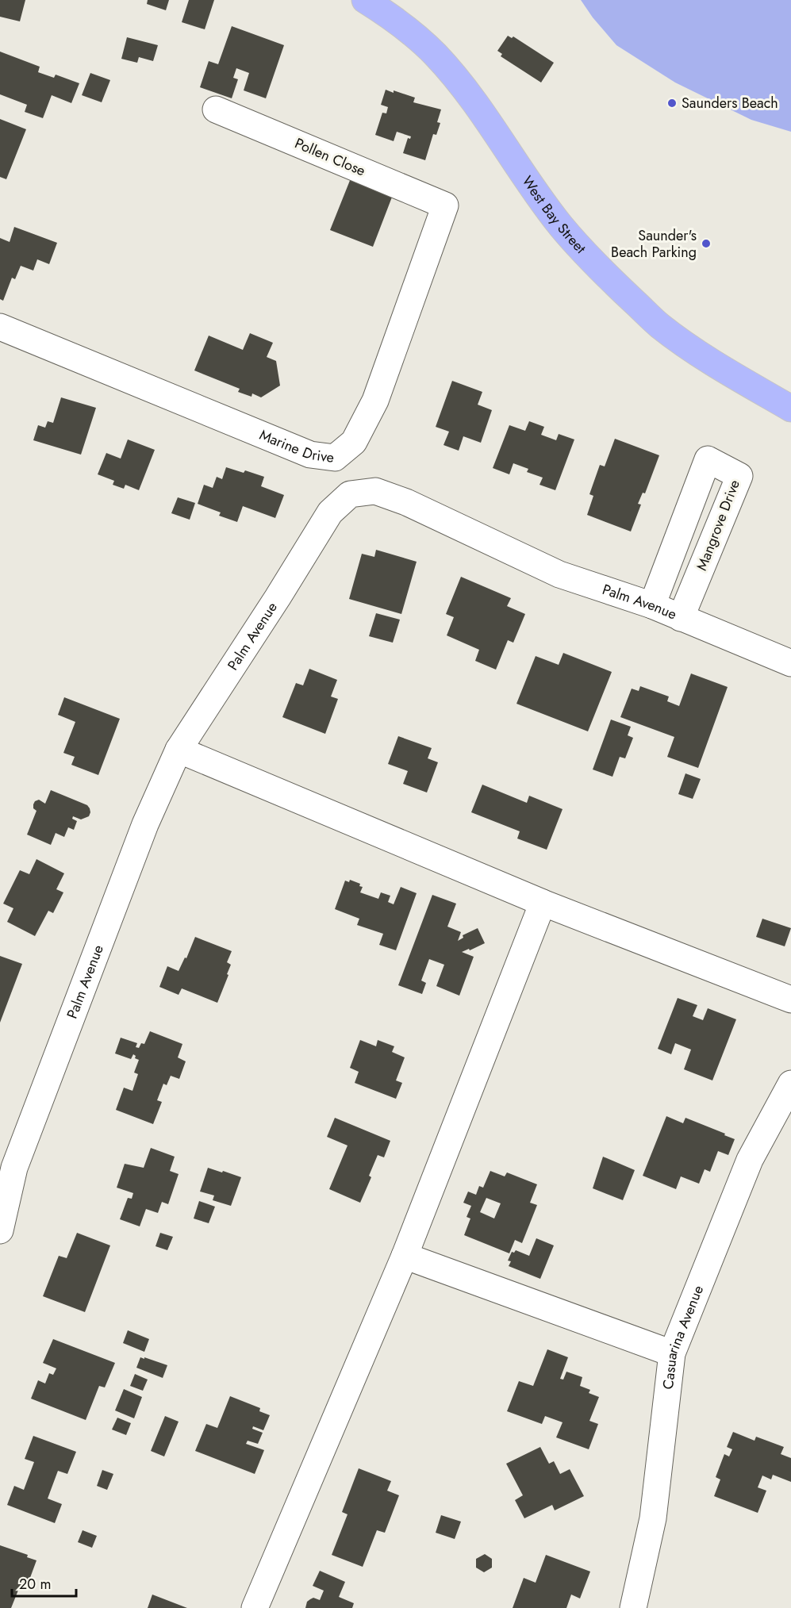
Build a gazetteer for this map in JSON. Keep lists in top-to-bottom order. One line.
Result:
{"streets":{"main road":["West Bay Street"],"street":["Pollen Close","Marine Drive","Mangrove Drive","Palm Avenue","Casuarina Avenue"]},"crossings":[["Pollen Close","Marine Drive"],["Mangrove Drive","Palm Avenue"]],"places":["Saunders Beach","Saunder's Beach Parking"],"scale_bar":"20 m"}
